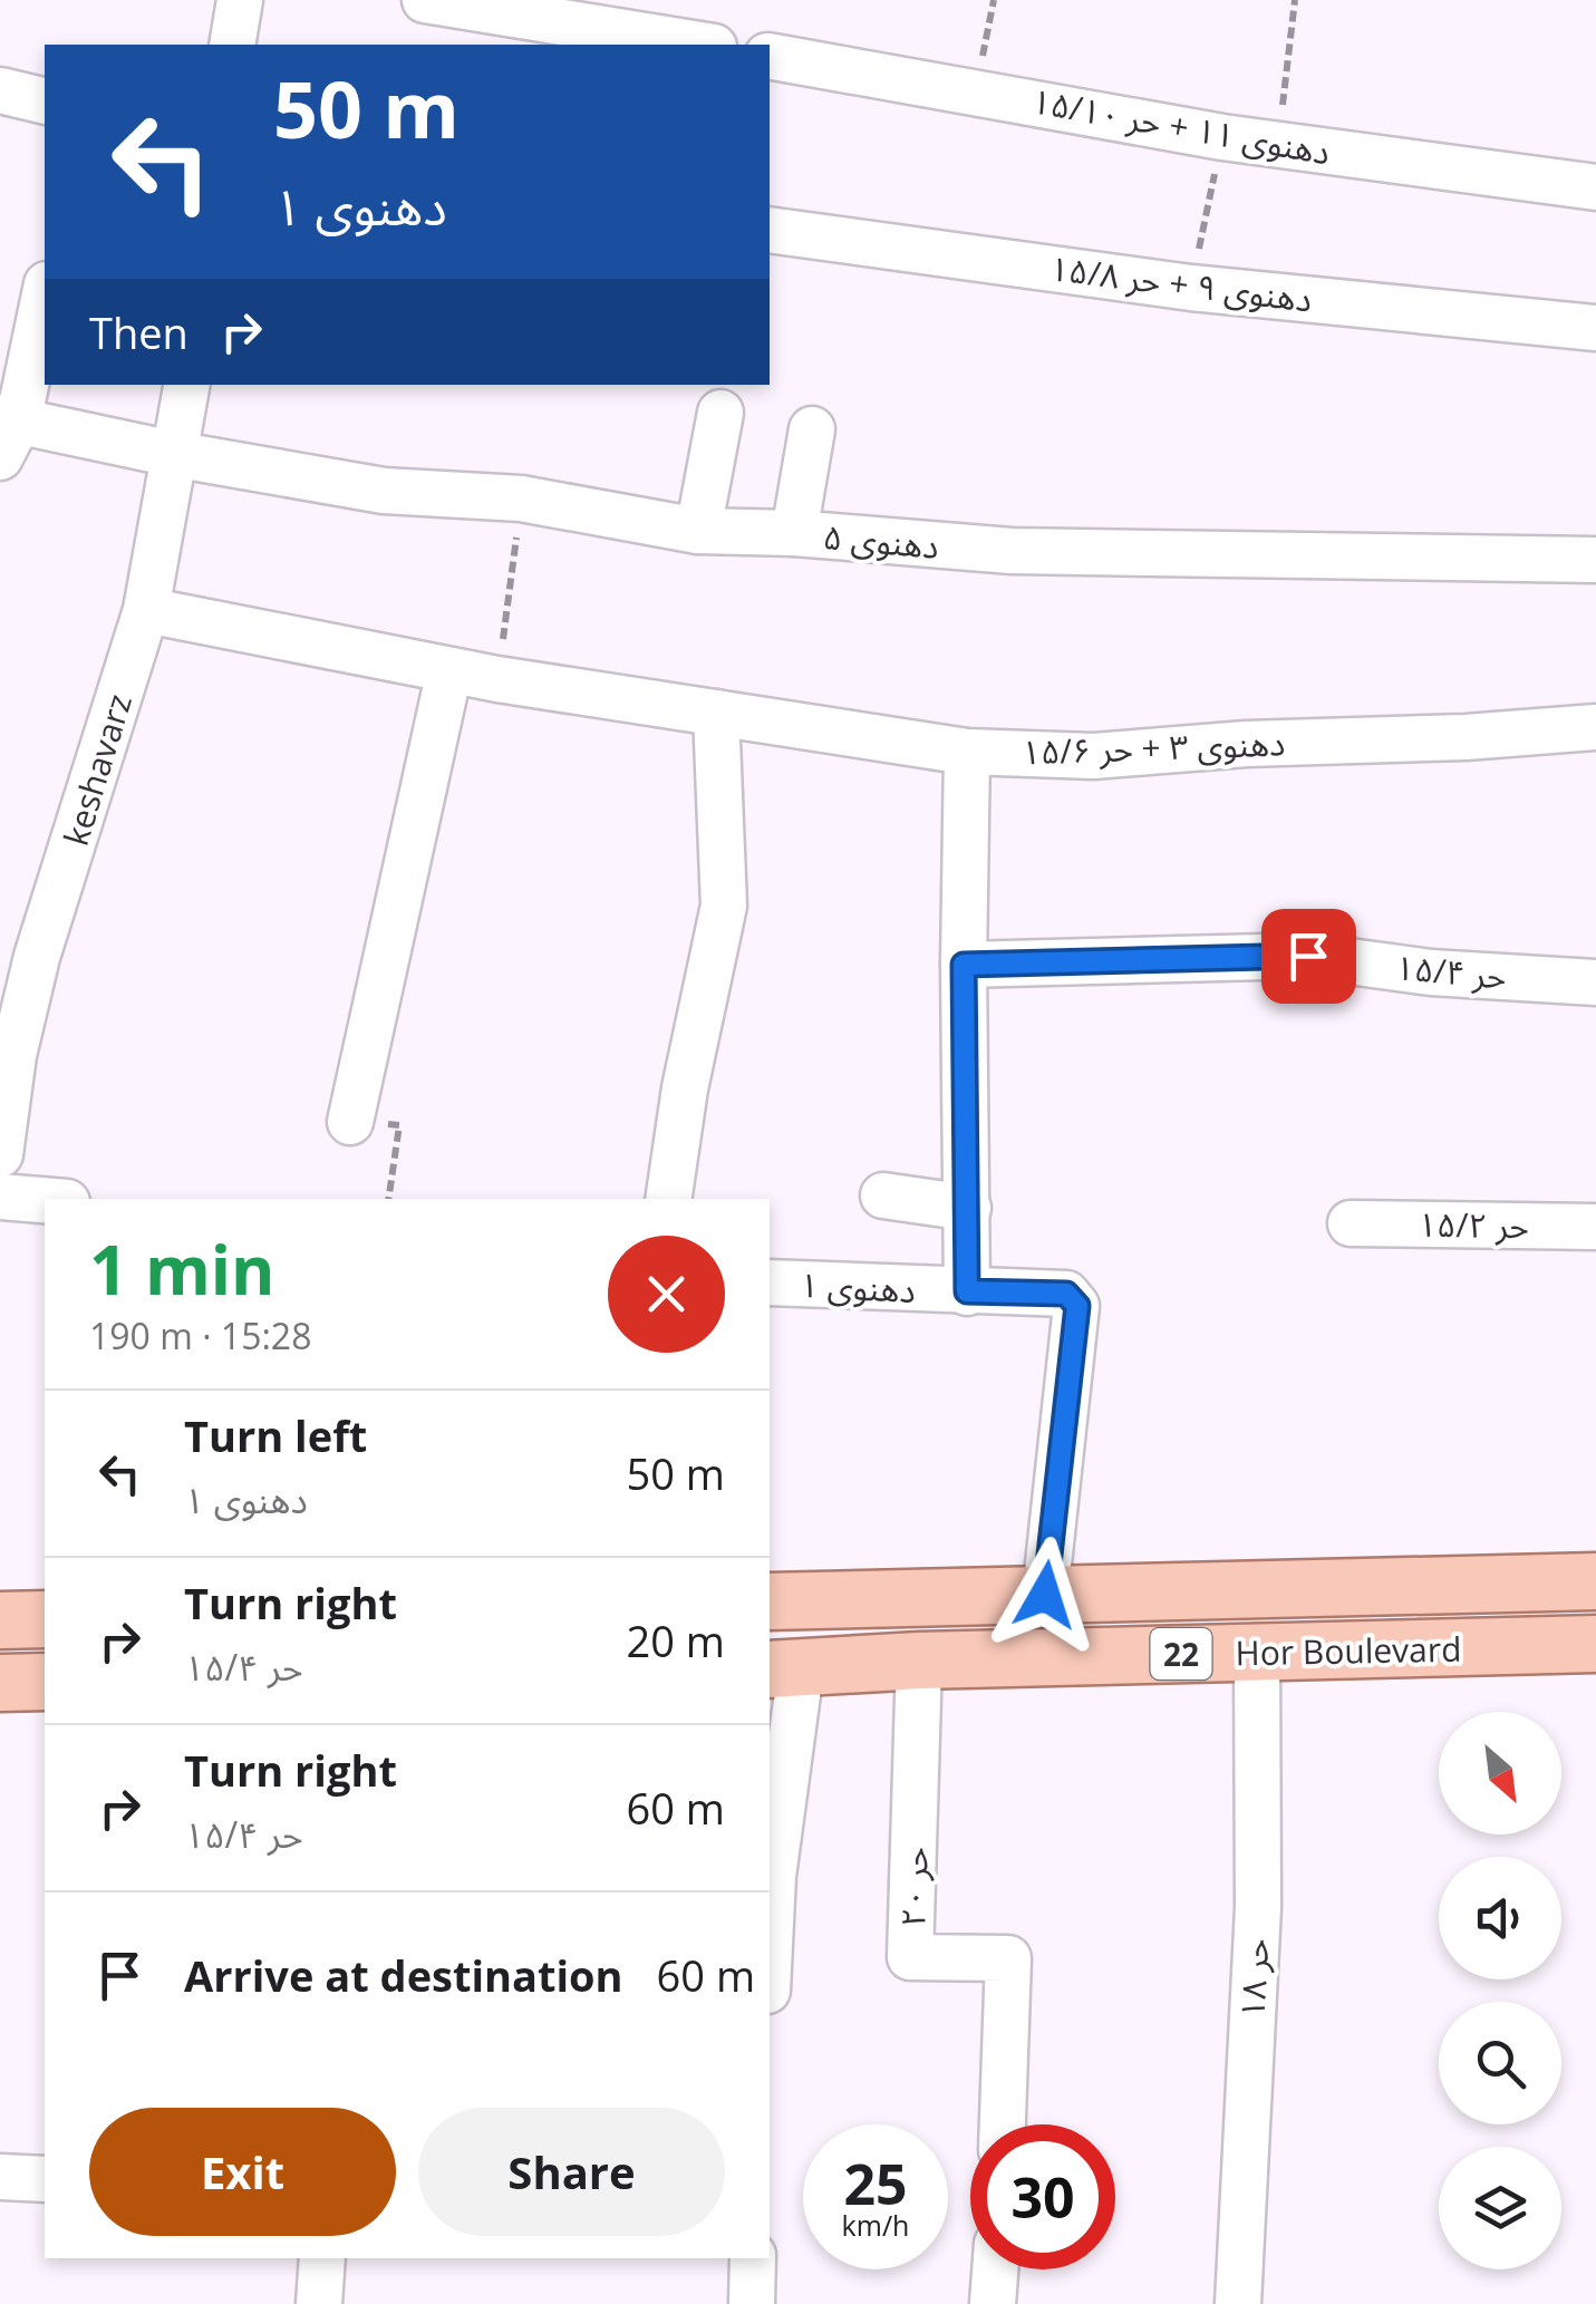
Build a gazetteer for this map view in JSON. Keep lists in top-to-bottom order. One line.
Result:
{"streets":{"main road":["Hor Boulevard","22"],"street":["دهنوی ۱۱ + حر ۱۵/۱۰","دهنوی ۹ + حر ۱۵/۸","دهنوی ۵","دهنوی ۳ + حر ۱۵/۶","keshavarz","حر ۱۵/۴","حر ۱۵/۲","دهنوی ۱","حر ۲۰","حر ۱۸"]},"crossings":[["دهنوی ۵","keshavarz"],["دهنوی ۳ + حر ۱۵/۶","keshavarz"],["دهنوی ۱","Hor Boulevard"],["Hor Boulevard","حر ۲۰"],["Hor Boulevard","حر ۱۸"]],"north":"bottom right","page":{"turn":["50 m","دهنوی ۱"],"then":"Then","heading":["1 min","190 m · 15:28"],"list":[{"name":"Turn left","note":"دهنوی ۱","value":"50 m"},{"name":"Turn right","note":"حر ۱۵/۴","value":"20 m"},{"name":"Turn right","note":"حر ۱۵/۴","value":"60 m"},{"name":"Arrive at destination","value":"60 m"}],"buttons":["Exit","Share"],"speed":"25 km/h","limit":"30"}}
